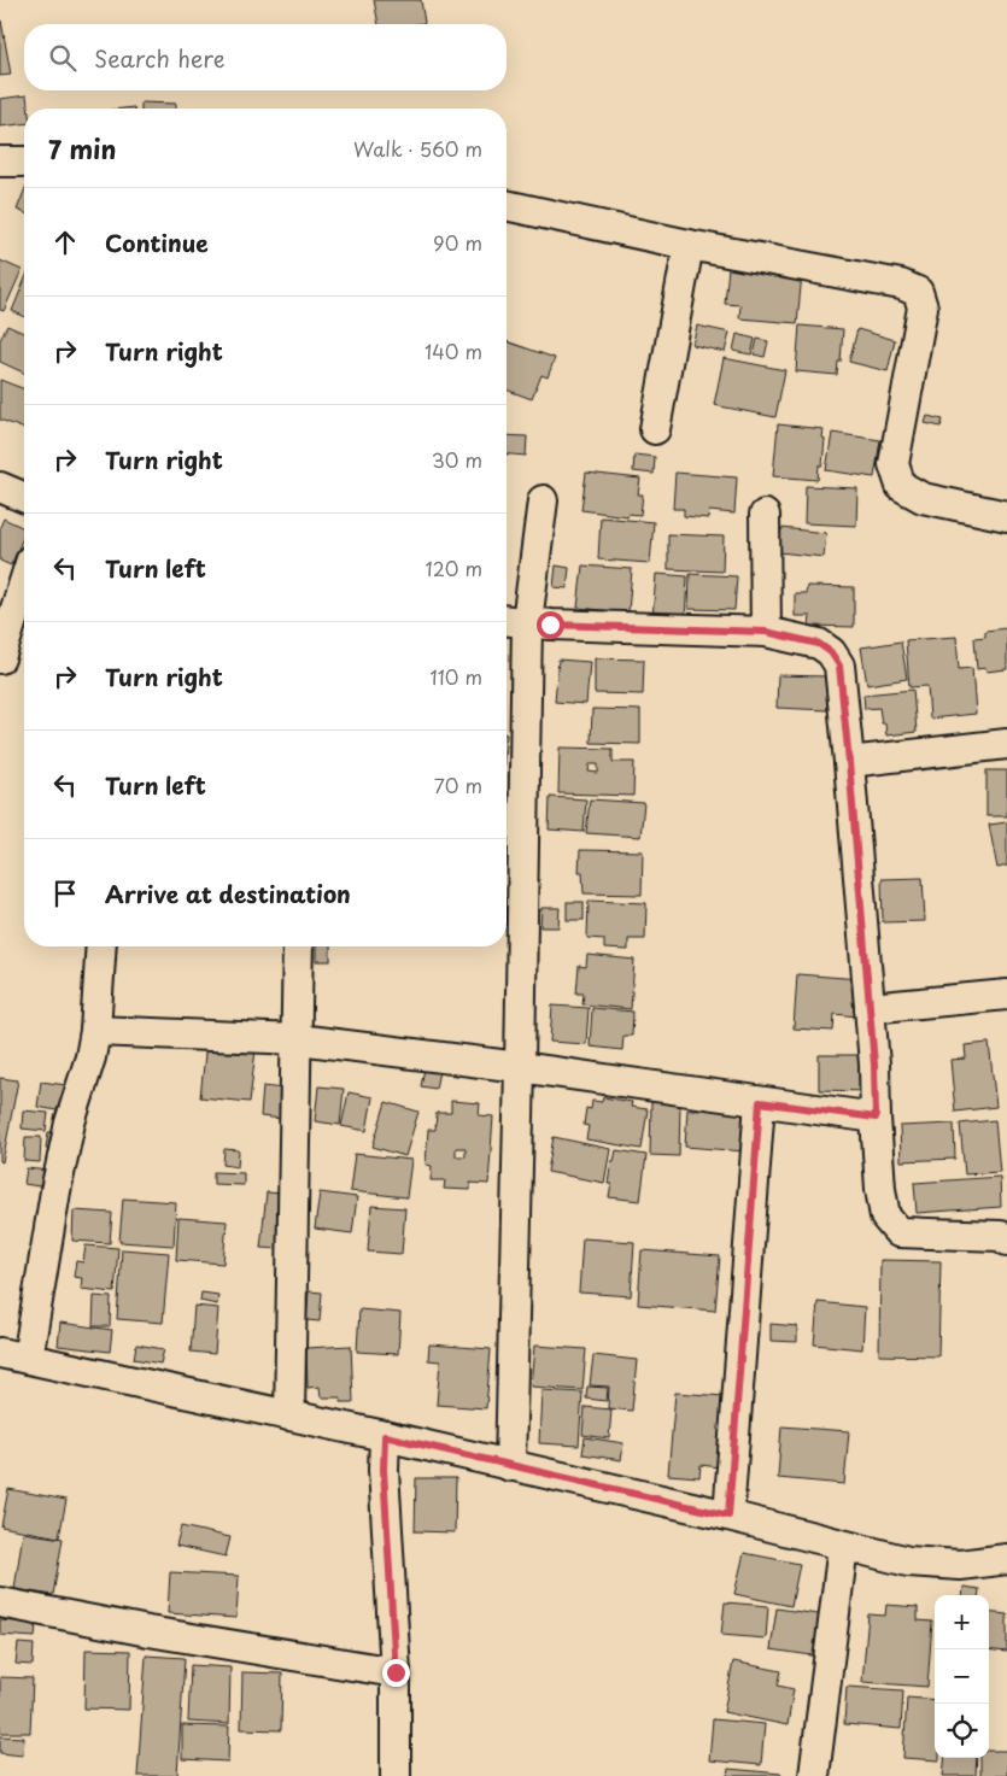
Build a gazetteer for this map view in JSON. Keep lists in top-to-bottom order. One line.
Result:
{"page":{"search":"Search here","heading":["7 min","Walk · 560 m"],"list":[["Continue","90 m"],["Turn right","140 m"],["Turn right","30 m"],["Turn left","120 m"],["Turn right","110 m"],["Turn left","70 m"],"Arrive at destination"],"map_buttons":["+","−"]}}
